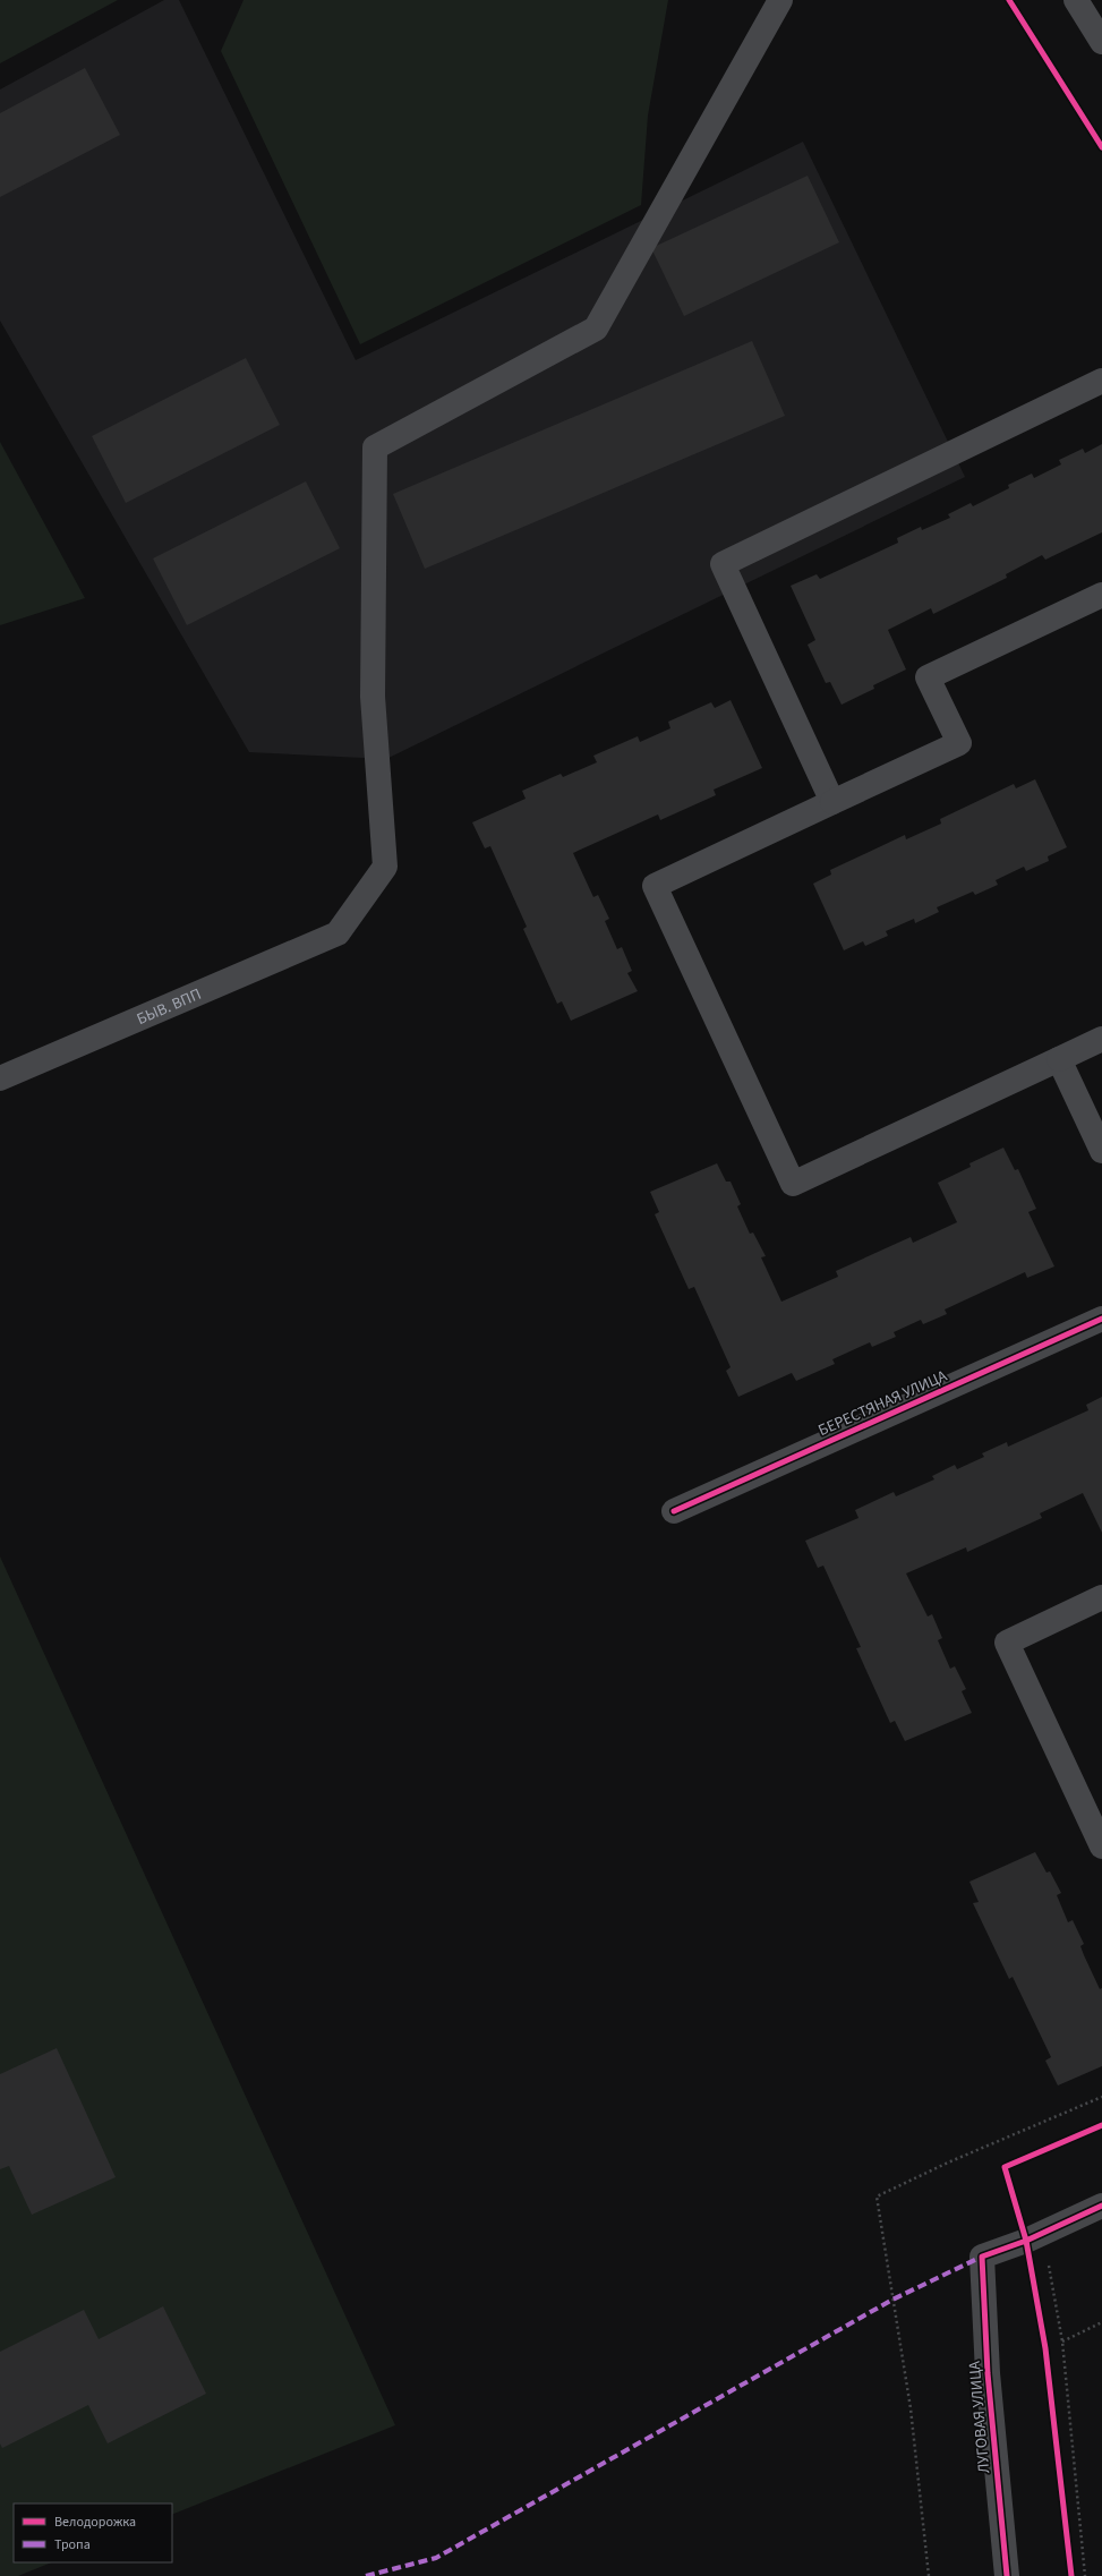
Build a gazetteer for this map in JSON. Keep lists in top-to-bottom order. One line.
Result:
{"streets":{"street":["БЫВ. ВПП","БЕРЕСТЯНАЯ УЛИЦА","ЛУГОВАЯ УЛИЦА"]},"legend":["Велодорожка","Тропа"]}
